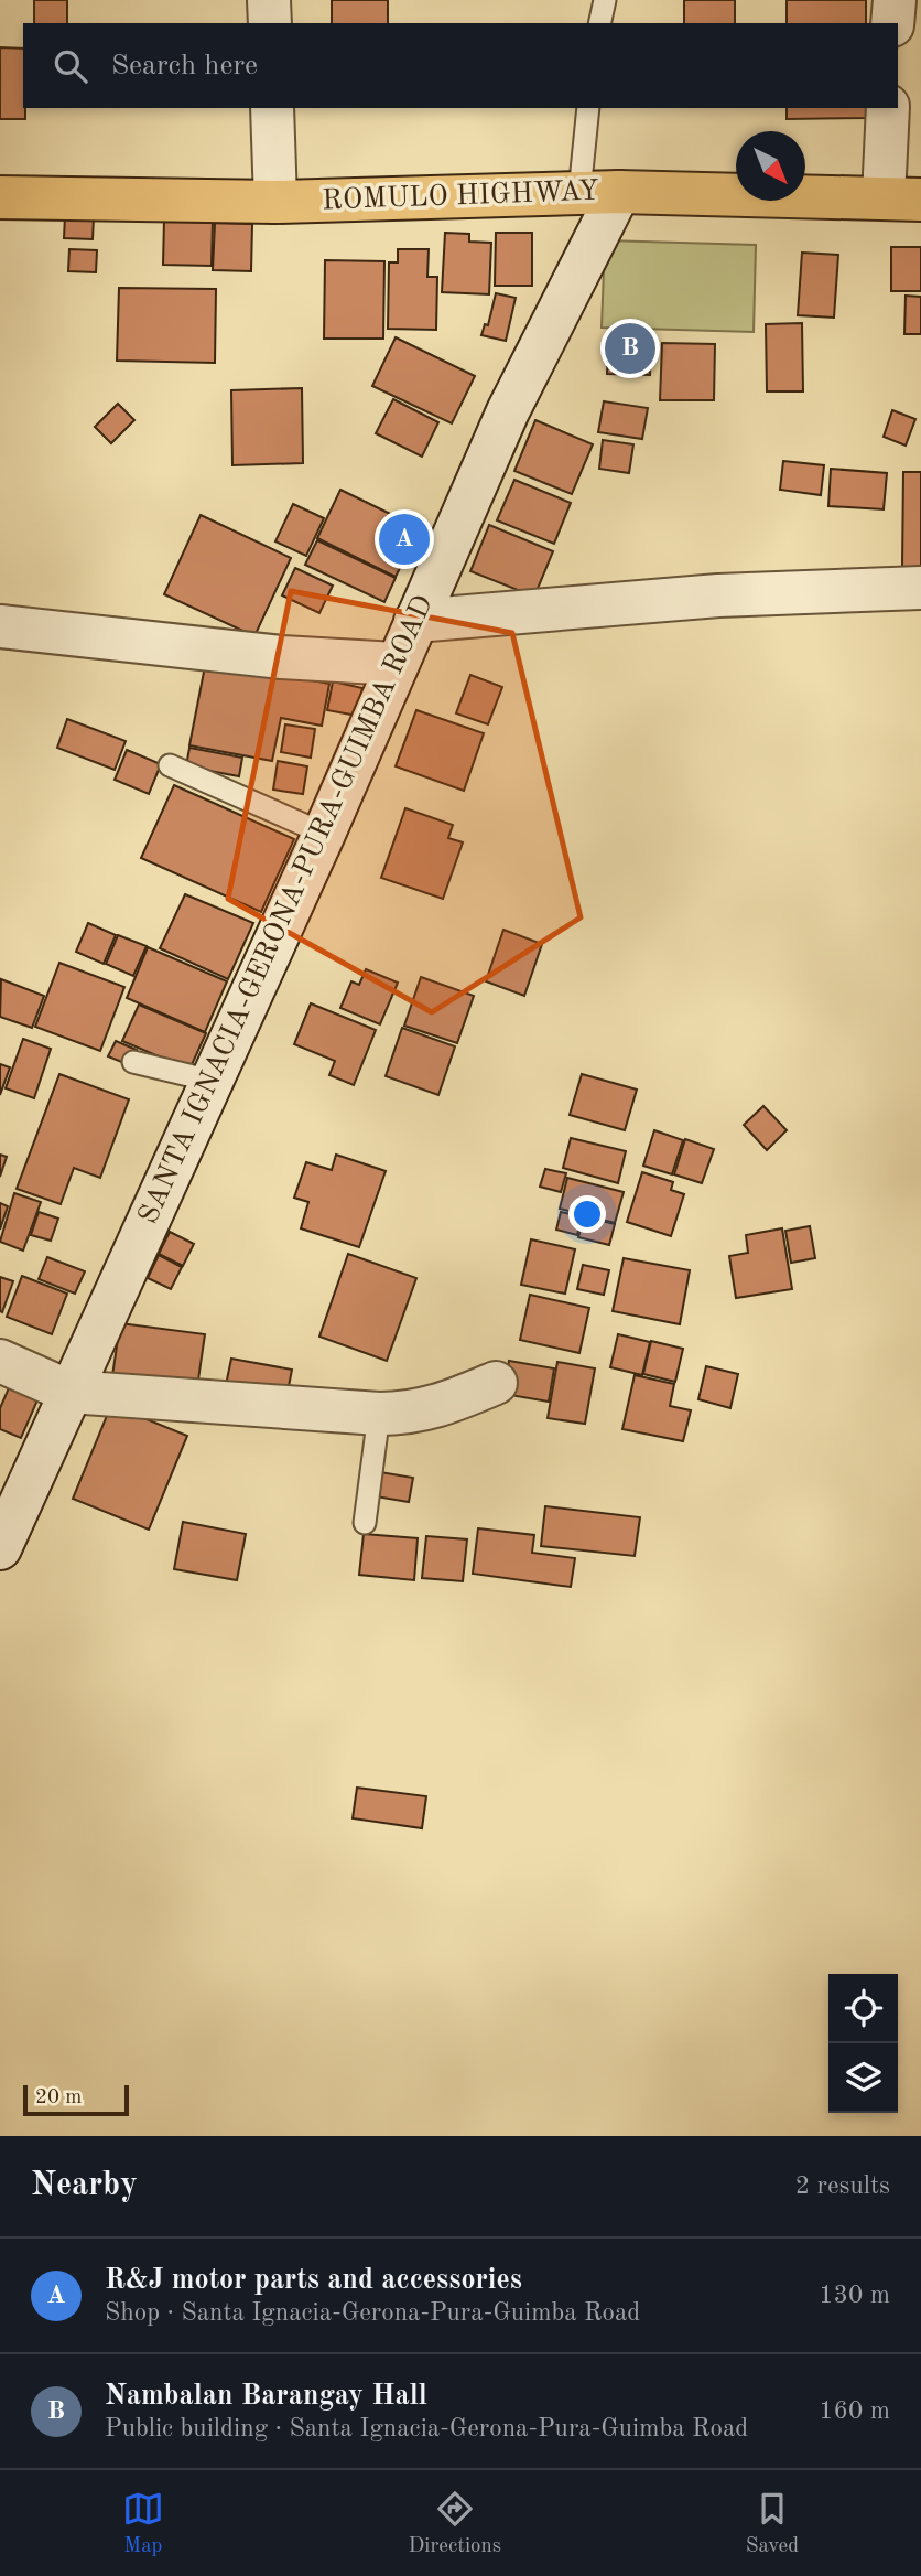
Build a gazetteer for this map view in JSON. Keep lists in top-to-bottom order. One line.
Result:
{"streets":{"highway":["ROMULO HIGHWAY"],"street":["SANTA IGNACIA-GERONA-PURA-GUIMBA ROAD"]},"crossings":[["ROMULO HIGHWAY","SANTA IGNACIA-GERONA-PURA-GUIMBA ROAD"]],"scale_bar":"20 m","north":"bottom right","page":{"search":"Search here","pins":["B","A"],"scale":"20 m","heading":["Nearby","2 results"],"list":[{"mark":"A","name":"R&J motor parts and accessories","note":"Shop · Santa Ignacia-Gerona-Pura-Guimba Road","value":"130 m"},{"mark":"B","name":"Nambalan Barangay Hall","note":"Public building · Santa Ignacia-Gerona-Pura-Guimba Road","value":"160 m"}],"nav":["Map","Directions","Saved"]}}
